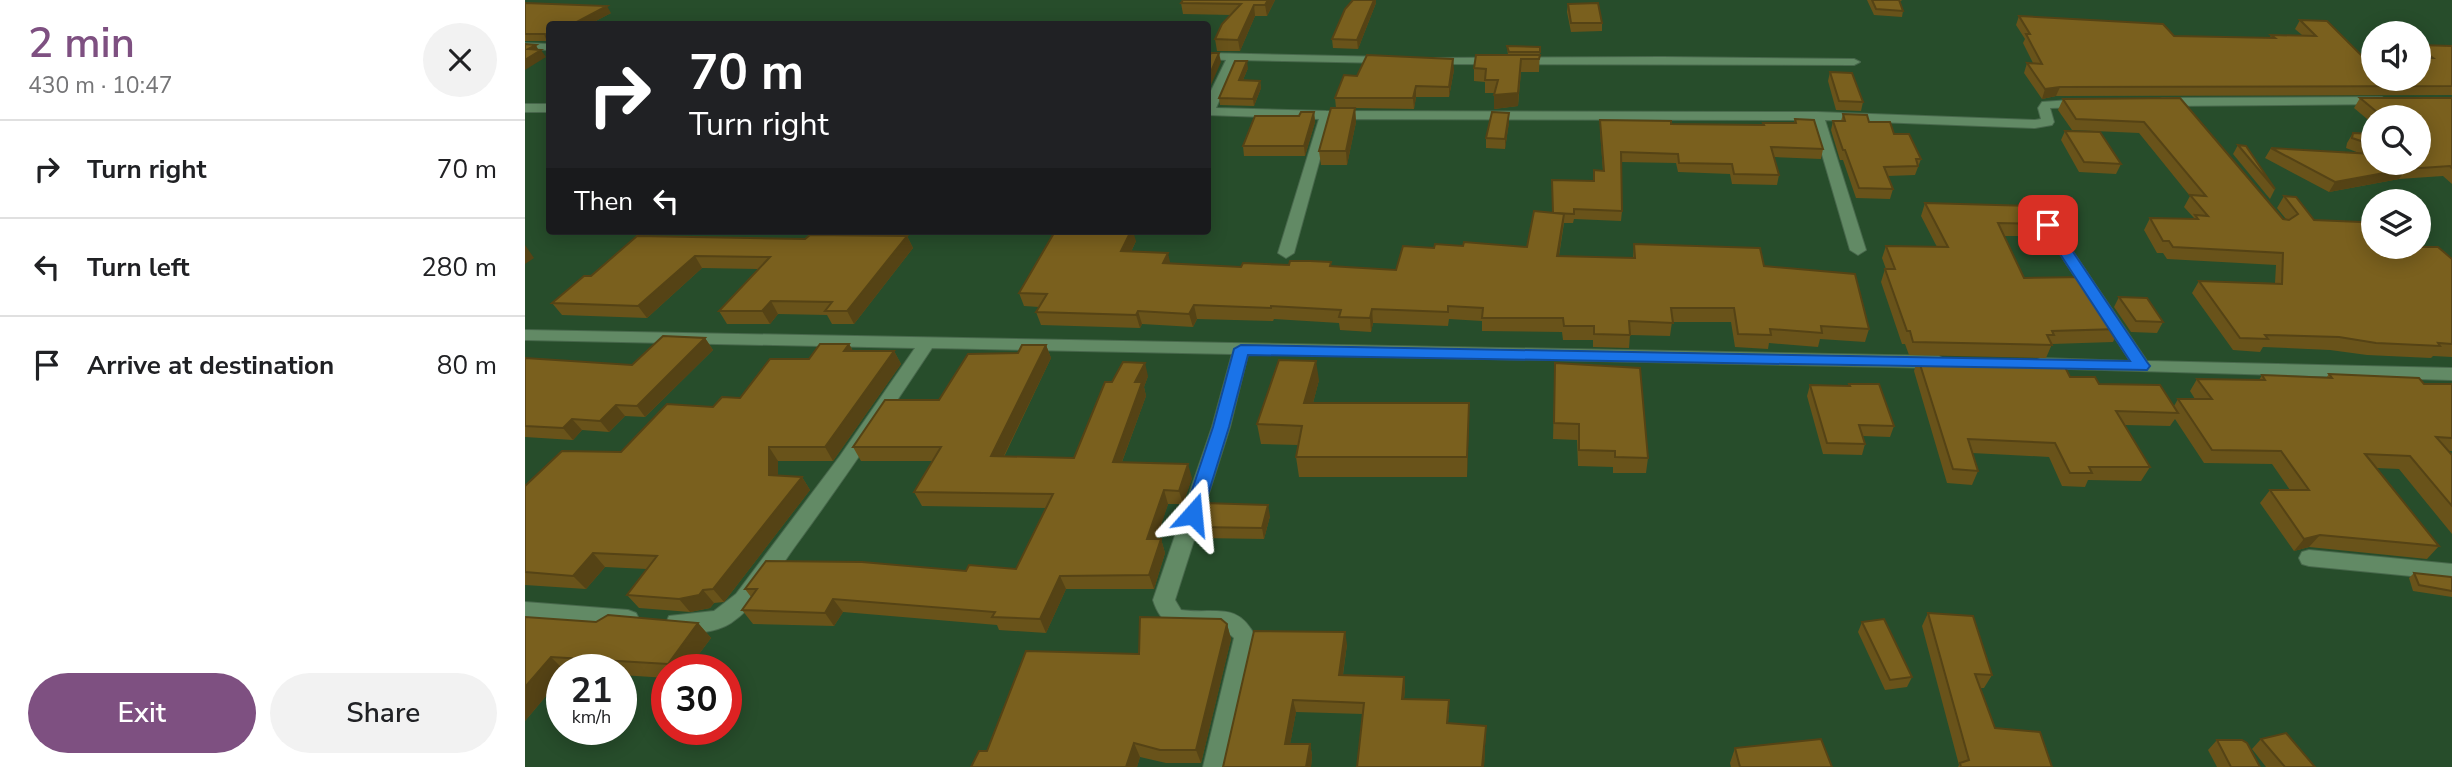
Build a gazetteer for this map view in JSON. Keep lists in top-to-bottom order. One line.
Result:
{"page":{"heading":["2 min","430 m · 10:47"],"turn":["70 m","Turn right"],"list":[{"name":"Turn right","value":"70 m"},{"name":"Turn left","value":"280 m"},{"name":"Arrive at destination","value":"80 m"}],"then":"Then","speed":"21 km/h","limit":"30","buttons":["Exit","Share"]}}
